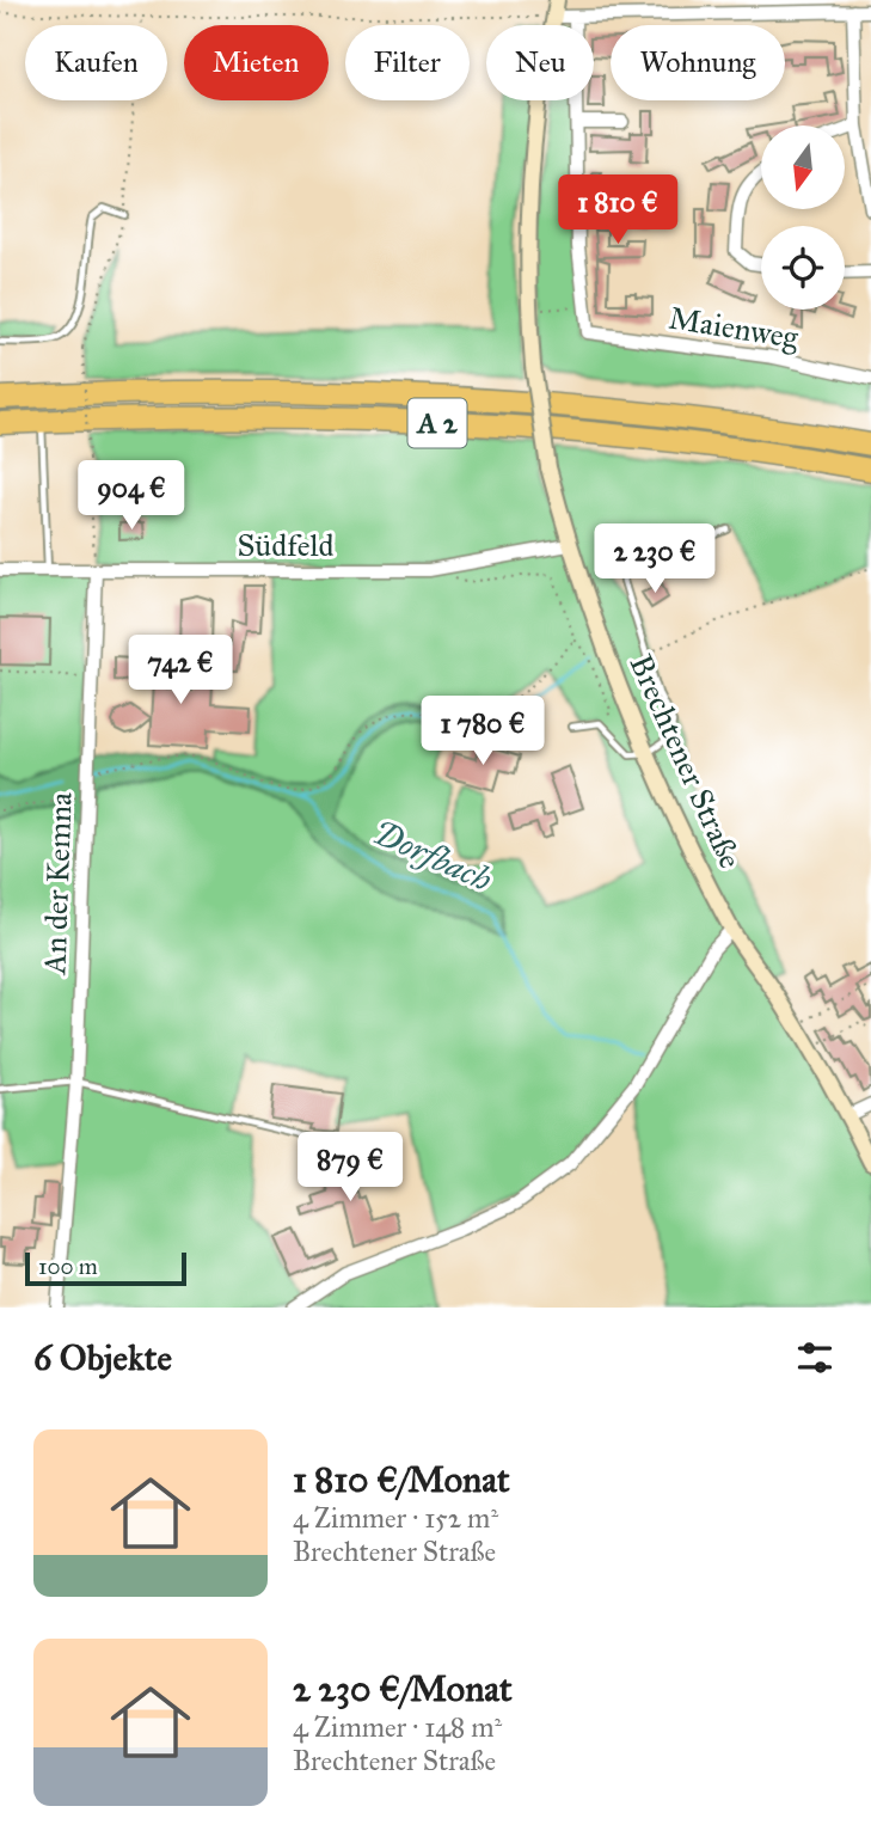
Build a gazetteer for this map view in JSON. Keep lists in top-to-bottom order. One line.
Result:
{"streets":{"highway":["A 2"],"street":["Maienweg","Südfeld","Brechtener Straße","An der Kemna"]},"crossings":[["Südfeld","Brechtener Straße"],["Südfeld","An der Kemna"]],"water":["Dorfbach"],"scale_bar":"100 m","north":"bottom","page":{"chip":["Kaufen","Mieten","Filter","Neu","Wohnung"],"price":["1 810 €","904 €","2 230 €","742 €","1 780 €","879 €"],"scale":"100 m","heading":"6 Objekte","list":[{"name":"1 810 €/Monat","note":"4 Zimmer · 152 m² · Brechtener Straße"},{"name":"2 230 €/Monat","note":"4 Zimmer · 148 m² · Brechtener Straße"}]}}
